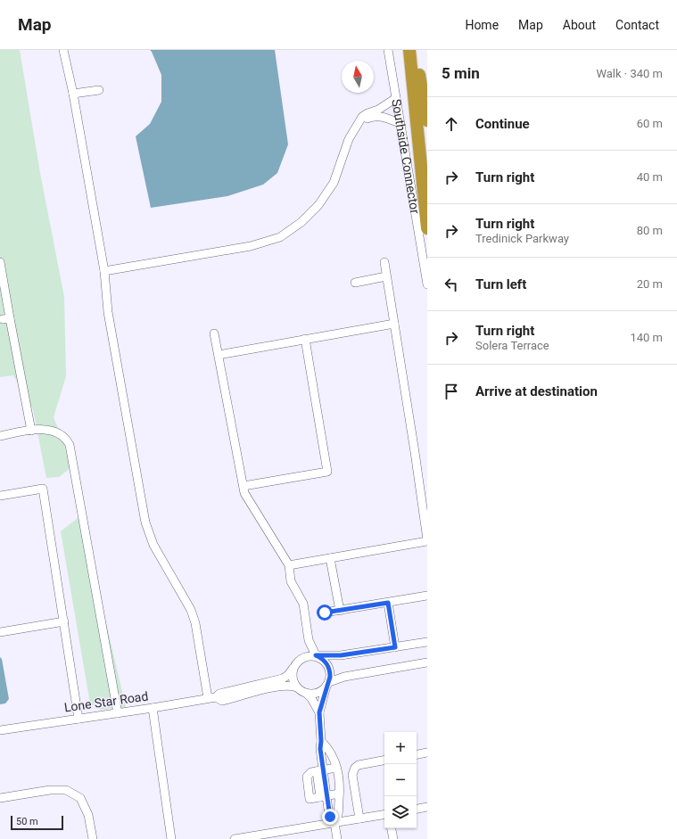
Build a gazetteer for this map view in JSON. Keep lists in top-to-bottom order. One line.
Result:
{"streets":{"street":["Southside Connector","Lone Star Road"]},"scale_bar":"50 m","north":"top","page":{"header":"Map","nav":["Home","Map","About","Contact"],"heading":["5 min","Walk · 340 m"],"list":[["Continue","60 m"],["Turn right","40 m"],["Turn right","Tredinick Parkway","80 m"],["Turn left","20 m"],["Turn right","Solera Terrace","140 m"],"Arrive at destination"],"map_buttons":["+","−"],"scale":"50 m"}}
